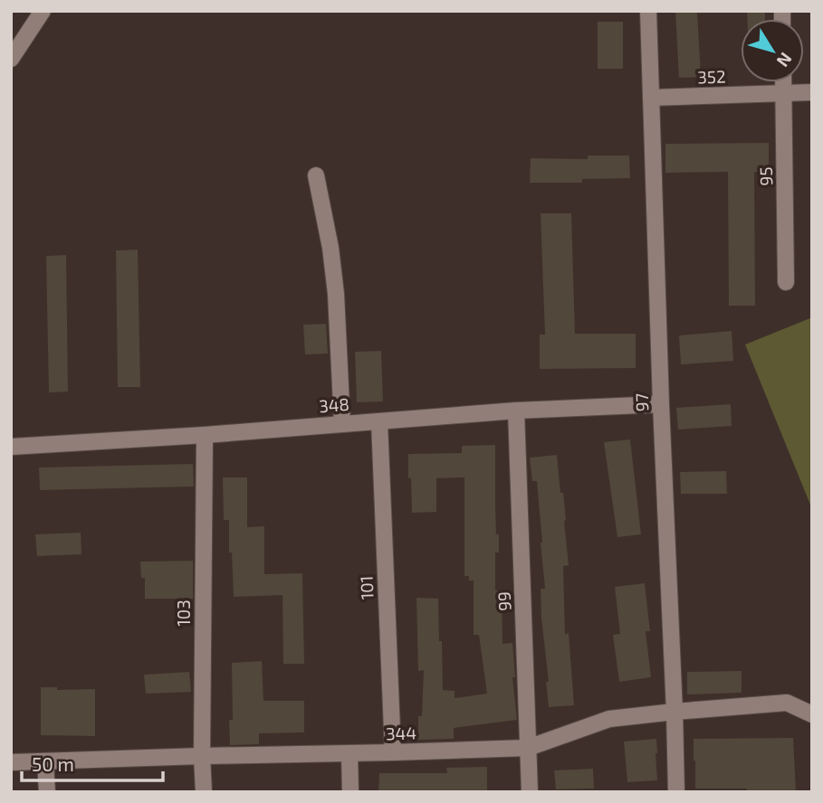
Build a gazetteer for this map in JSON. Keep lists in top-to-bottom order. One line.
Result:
{"streets":{"street":["352","95","97","348","101","99","103","344"]},"crossings":[["352","95"],["352","97"],["97","348"],["97","344"],["348","101"],["348","99"],["348","103"],["101","344"],["99","344"],["103","344"]],"scale_bar":"50 m","north":"bottom right"}
